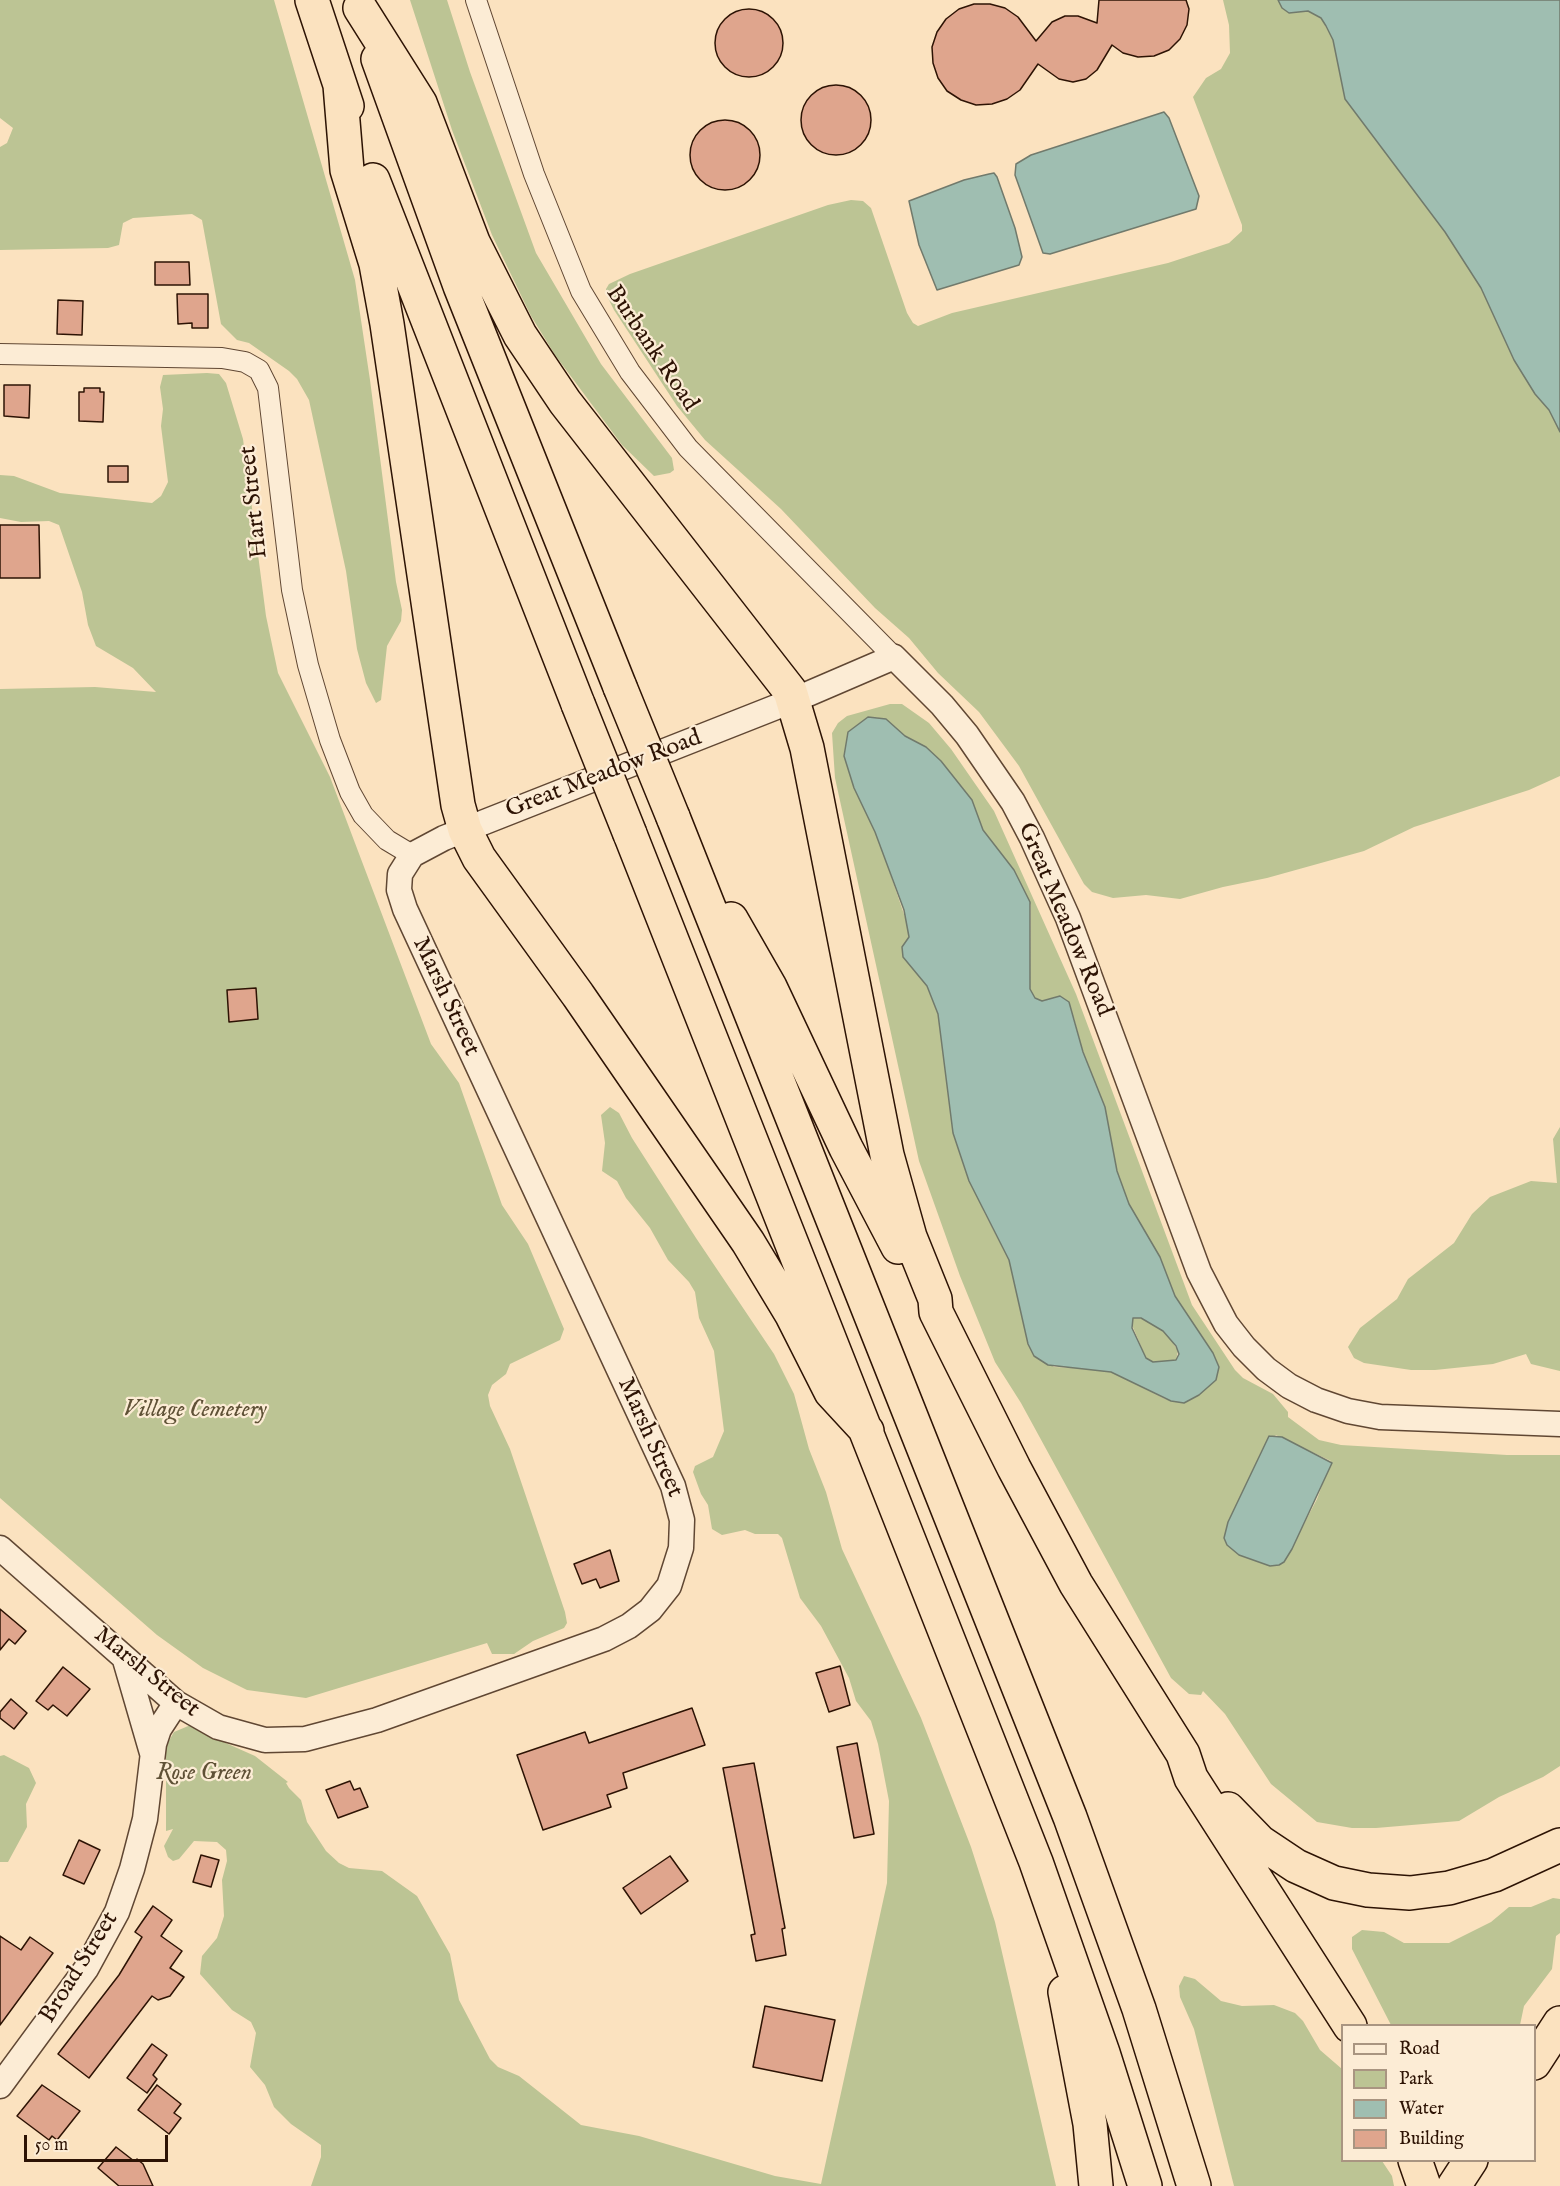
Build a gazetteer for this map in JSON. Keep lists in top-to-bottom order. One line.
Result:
{"streets":{"street":["Burbank Road","Hart Street","Great Meadow Road","Marsh Street","Broad Street"]},"crossings":[["Burbank Road","Great Meadow Road"],["Hart Street","Great Meadow Road"],["Hart Street","Marsh Street"],["Great Meadow Road","Marsh Street"],["Marsh Street","Broad Street"]],"parks":["Village Cemetery","Rose Green"],"legend":["Road","Park","Water","Building"],"scale_bar":"50 m"}
